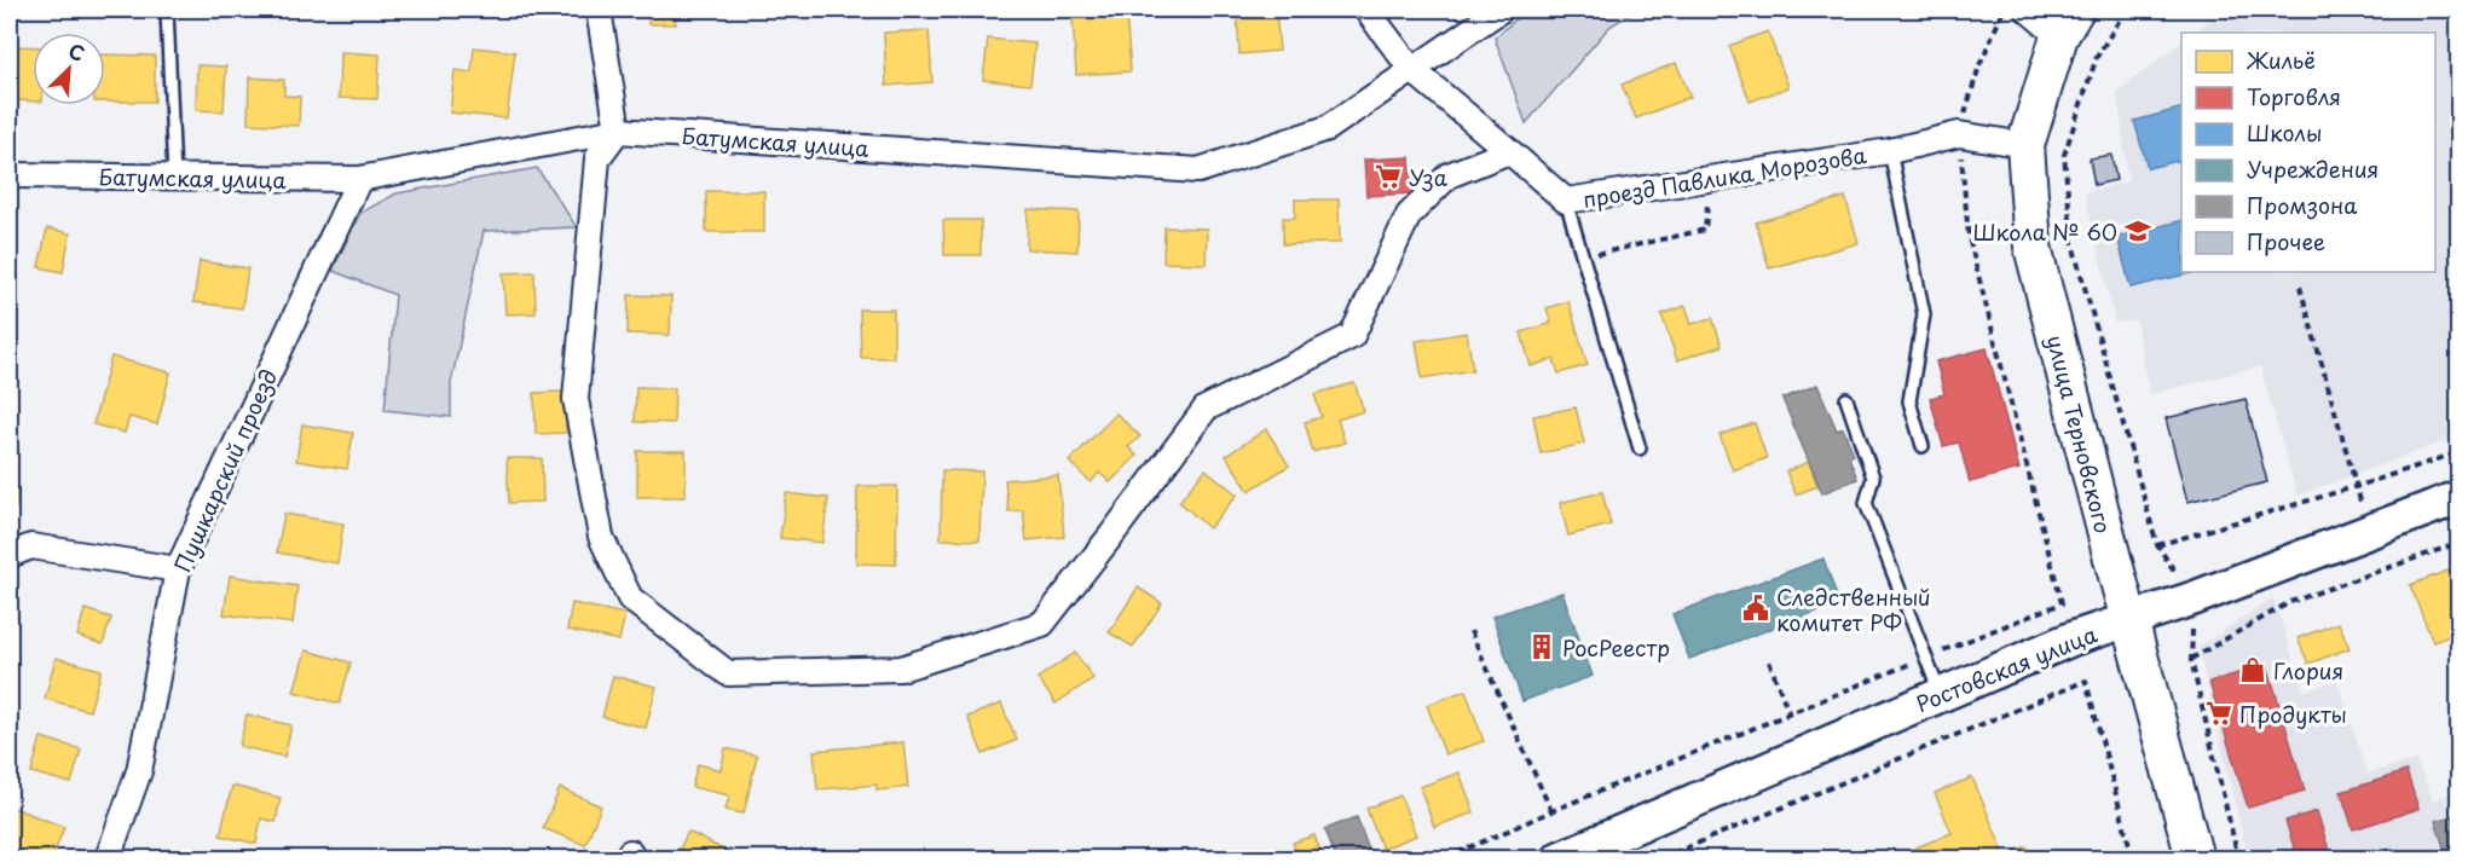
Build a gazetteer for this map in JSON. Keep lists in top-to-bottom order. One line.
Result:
{"streets":{"main road":["улица Терновского"],"street":["Батумская улица","проезд Павлика Морозова","Пушкарский проезд","Ростовская улица"]},"crossings":[["Батумская улица","проезд Павлика Морозова"],["Батумская улица","Пушкарский проезд"],["проезд Павлика Морозова","улица Терновского"],["улица Терновского","Ростовская улица"]],"places":{"supermarket":["Уза","Продукты"],"school or university":["Школа № 60"],"public building":["Следственный комитет РФ"],"building":["РосРеестр"],"shop":["Глория"]},"legend":["Жильё","Торговля","Школы","Учреждения","Промзона","Прочее"],"north":"top right"}
